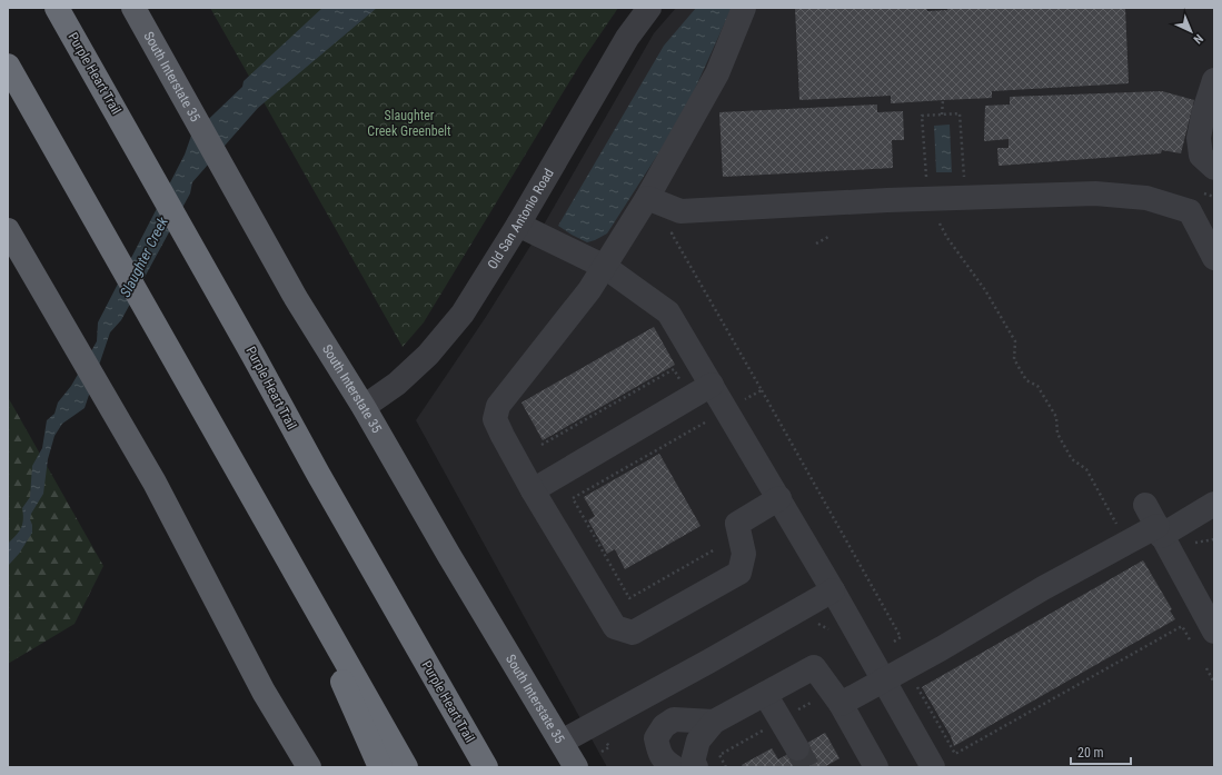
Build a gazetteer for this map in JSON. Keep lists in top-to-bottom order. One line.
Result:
{"streets":{"highway":["Purple Heart Trail"],"main road":["South Interstate 35"],"street":["Old San Antonio Road"]},"crossings":[["South Interstate 35","Old San Antonio Road"]],"water":["Slaughter Creek"],"parks":["Slaughter Creek Greenbelt"],"scale_bar":"20 m","north":"bottom right"}
